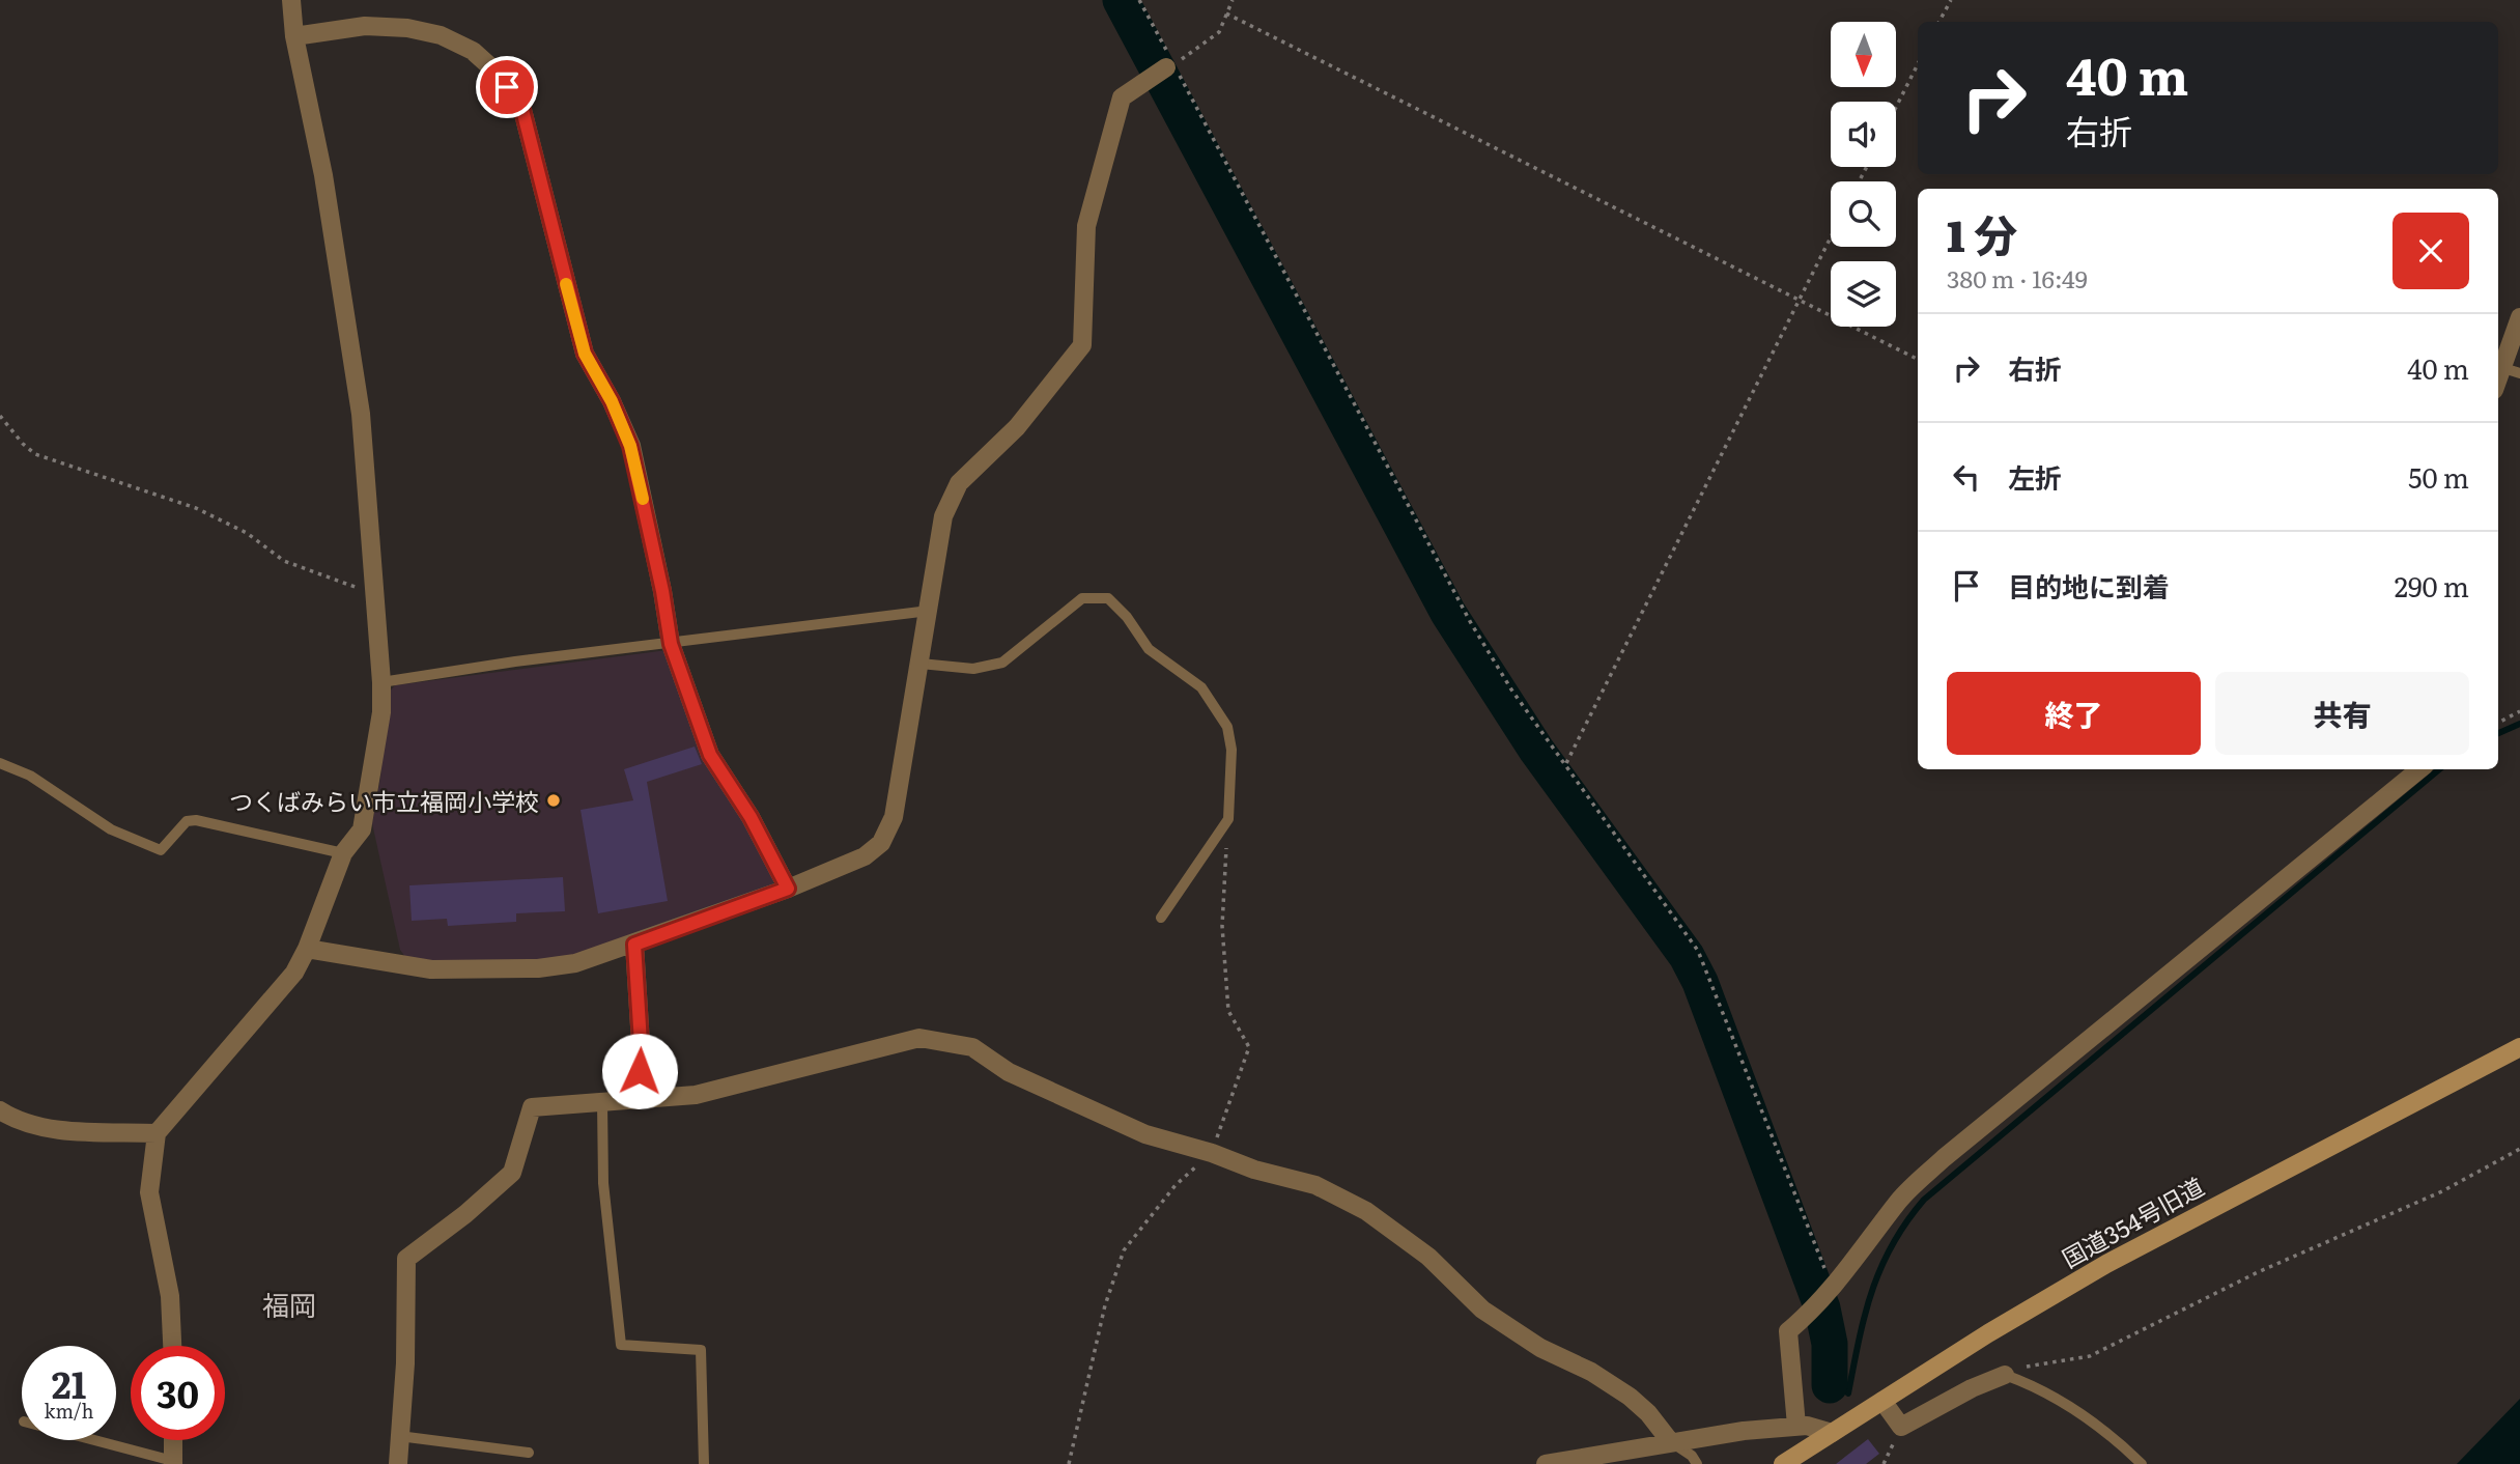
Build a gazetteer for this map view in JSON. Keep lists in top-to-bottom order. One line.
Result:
{"streets":{"street":["国道354号旧道"]},"districts":["福岡"],"places":["つくばみらい市立福岡小学校"],"north":"bottom","page":{"turn":["40 m","右折"],"heading":["1 分","380 m · 16:49"],"list":[{"name":"右折","value":"40 m"},{"name":"左折","value":"50 m"},{"name":"目的地に到着","value":"290 m"}],"buttons":["終了","共有"],"speed":"21 km/h","limit":"30"}}
